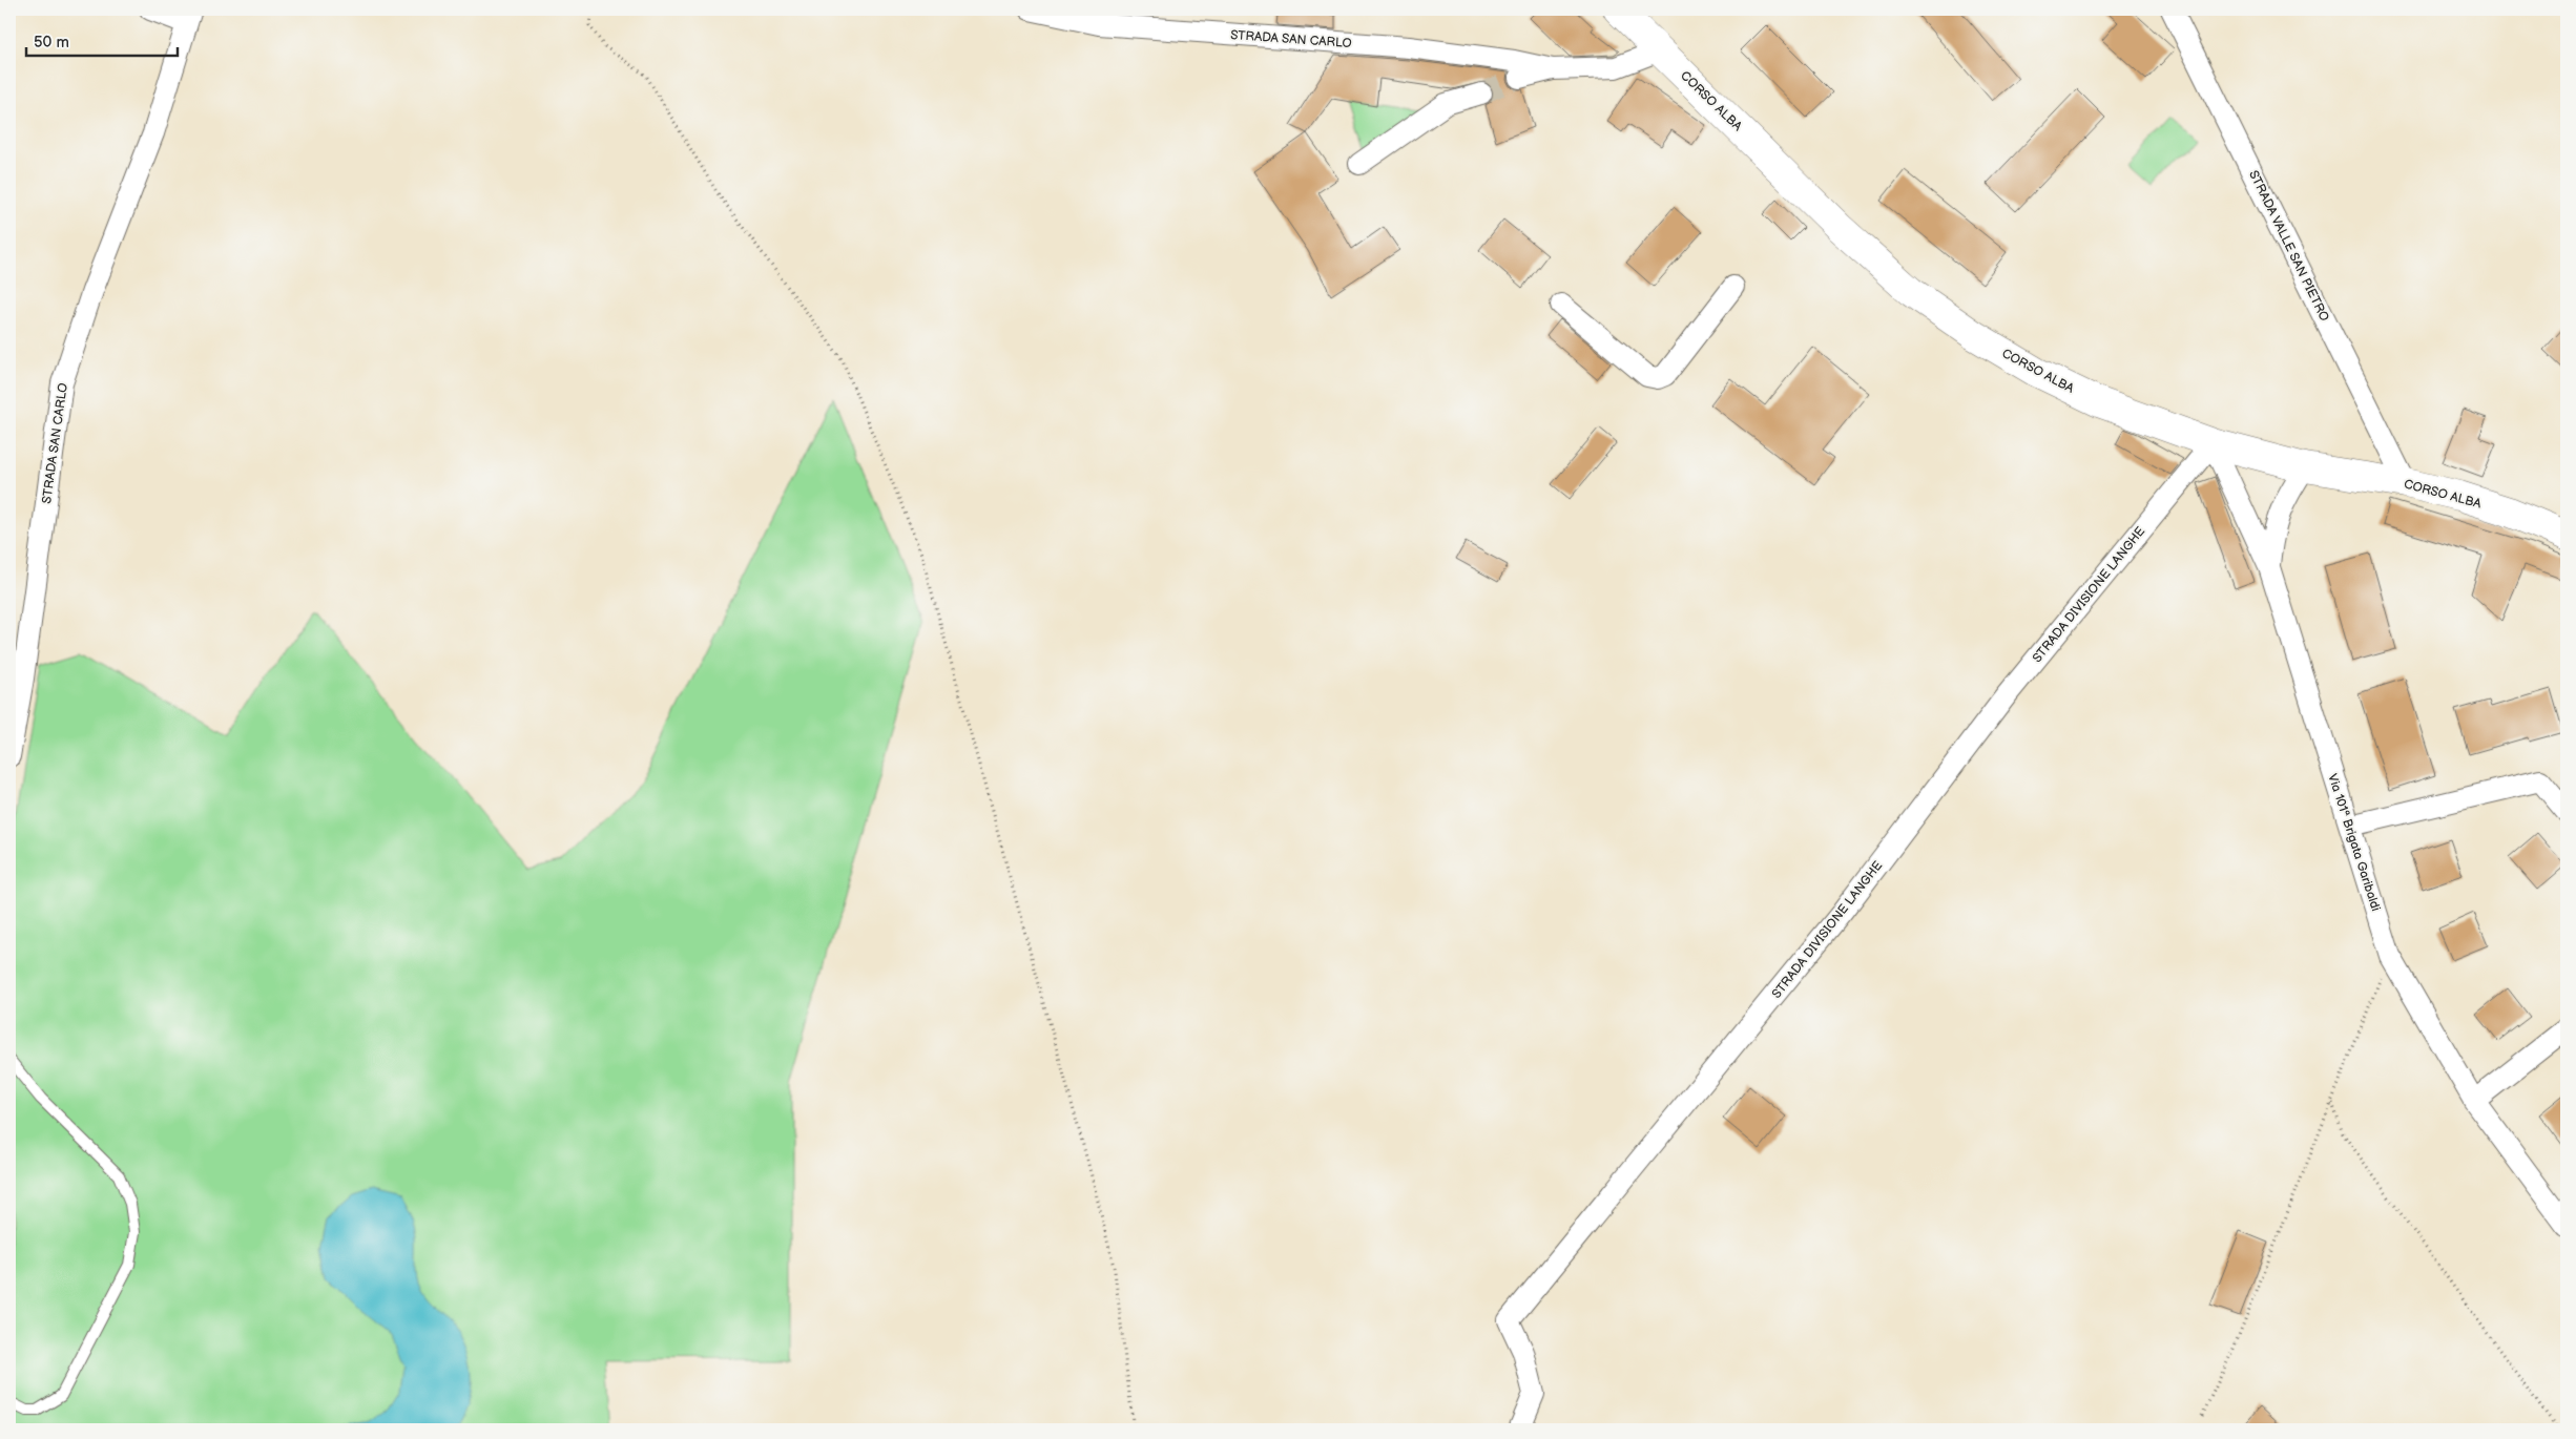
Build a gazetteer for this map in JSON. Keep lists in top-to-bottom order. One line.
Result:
{"streets":{"street":["STRADA SAN CARLO","CORSO ALBA","STRADA VALLE SAN PIETRO","STRADA DIVISIONE LANGHE","Via 101ª Brigata Garibaldi"]},"crossings":[["STRADA SAN CARLO","CORSO ALBA"],["CORSO ALBA","STRADA VALLE SAN PIETRO"],["CORSO ALBA","STRADA DIVISIONE LANGHE"],["CORSO ALBA","Via 101ª Brigata Garibaldi"],["STRADA DIVISIONE LANGHE","Via 101ª Brigata Garibaldi"]],"scale_bar":"50 m"}
